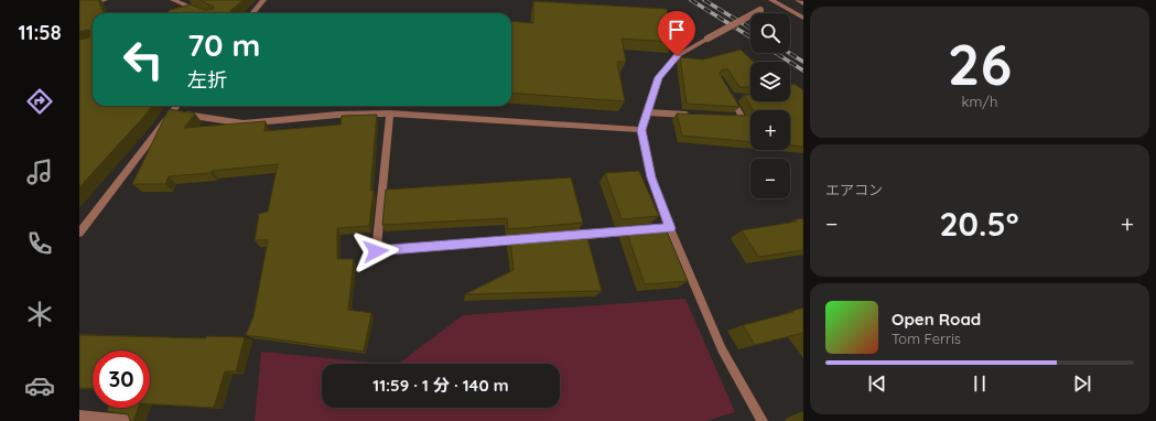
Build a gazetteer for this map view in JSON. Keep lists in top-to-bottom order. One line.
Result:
{"page":{"tabs":"11:58","tile":[["26","km/h"],"エアコン"],"map_buttons":["+","−"],"turn":["70 m","左折"],"heat":["−","20.5°","+"],"song":["Open Road","Tom Ferris"],"limit":"30","trip":"11:59 · 1 分 · 140 m"}}
